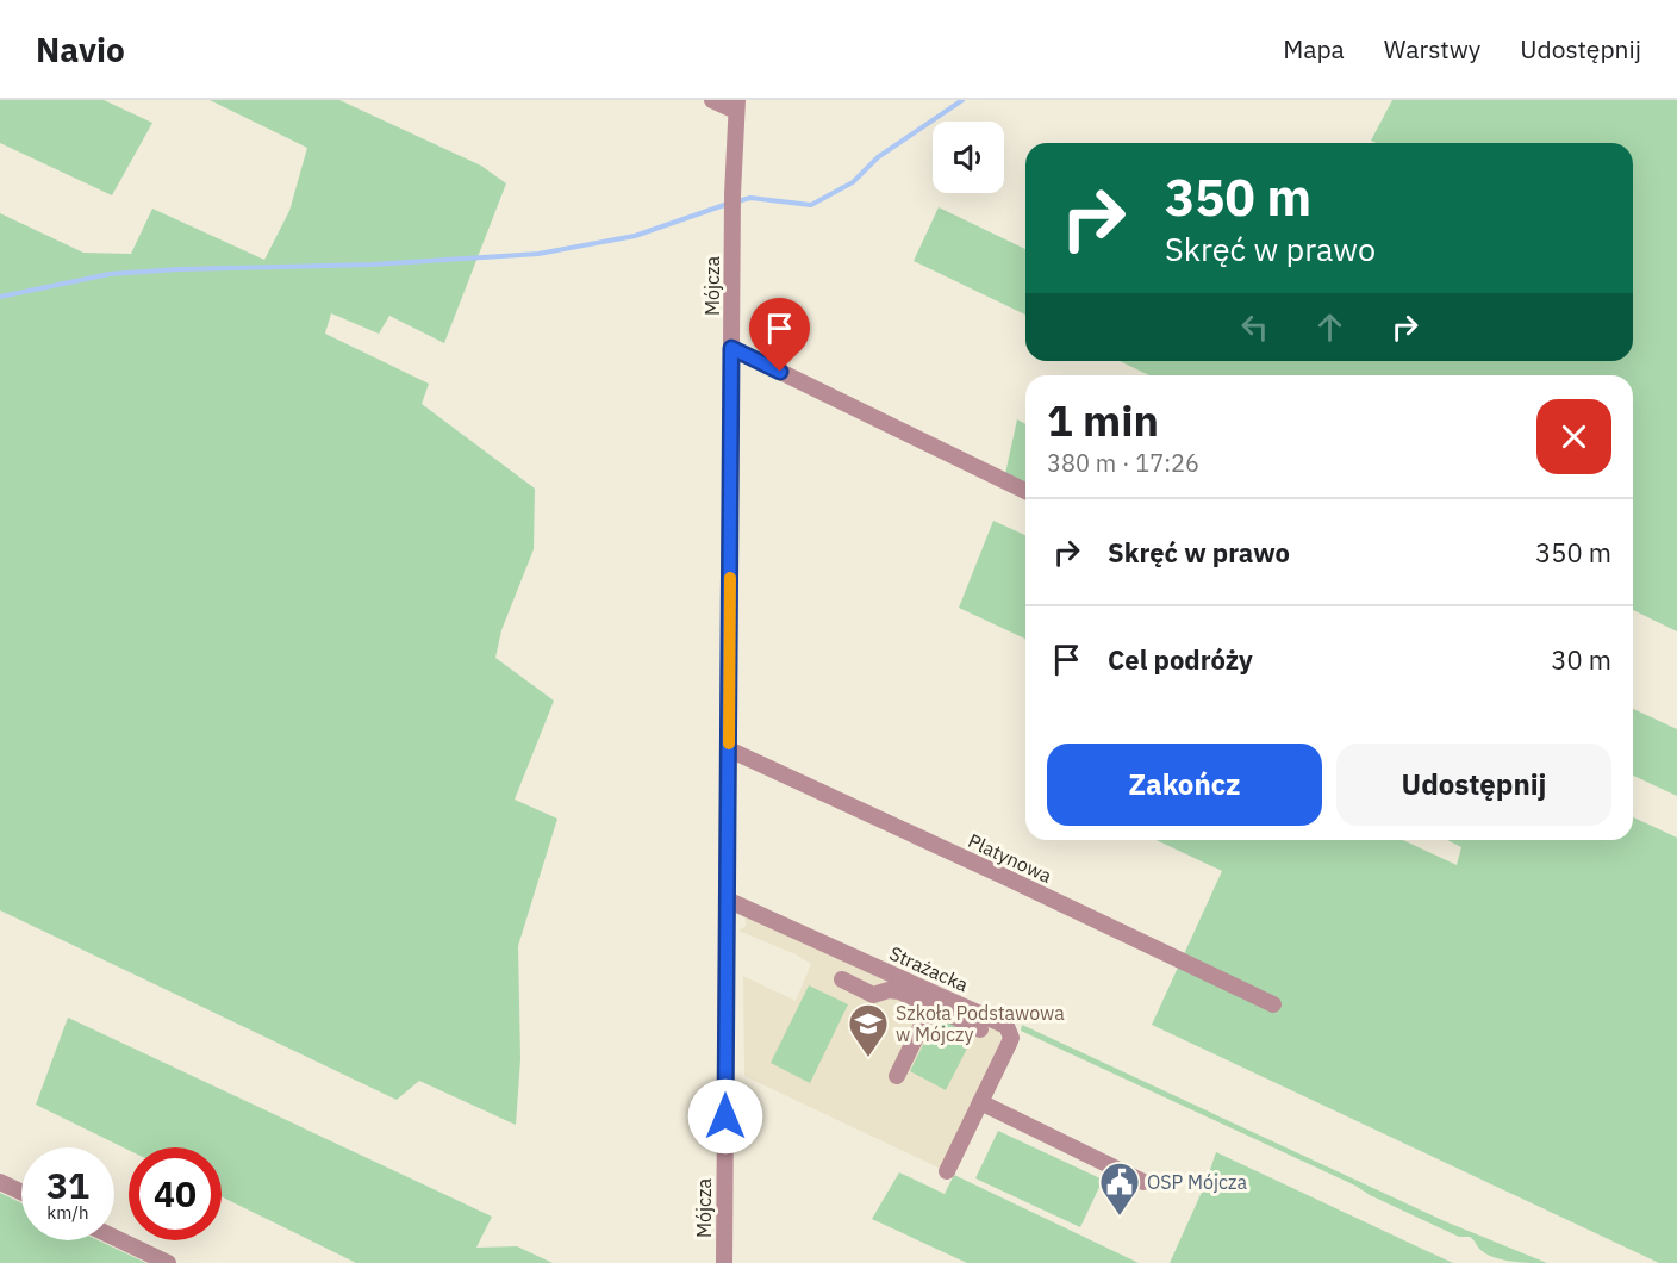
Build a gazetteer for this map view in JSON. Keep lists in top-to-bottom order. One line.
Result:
{"streets":{"street":["Mójcza","Platynowa","Strażacka"]},"crossings":[["Mójcza","Platynowa"],["Mójcza","Strażacka"]],"places":{"school or university":["Szkoła Podstawowa w Mójczy"],"public building":["OSP Mójcza"]},"page":{"header":"Navio","nav":["Mapa","Warstwy","Udostępnij"],"turn":["350 m","Skręć w prawo"],"heading":["1 min","380 m · 17:26"],"list":[{"name":"Skręć w prawo","value":"350 m"},{"name":"Cel podróży","value":"30 m"}],"buttons":["Zakończ","Udostępnij"],"speed":"31 km/h","limit":"40"}}
